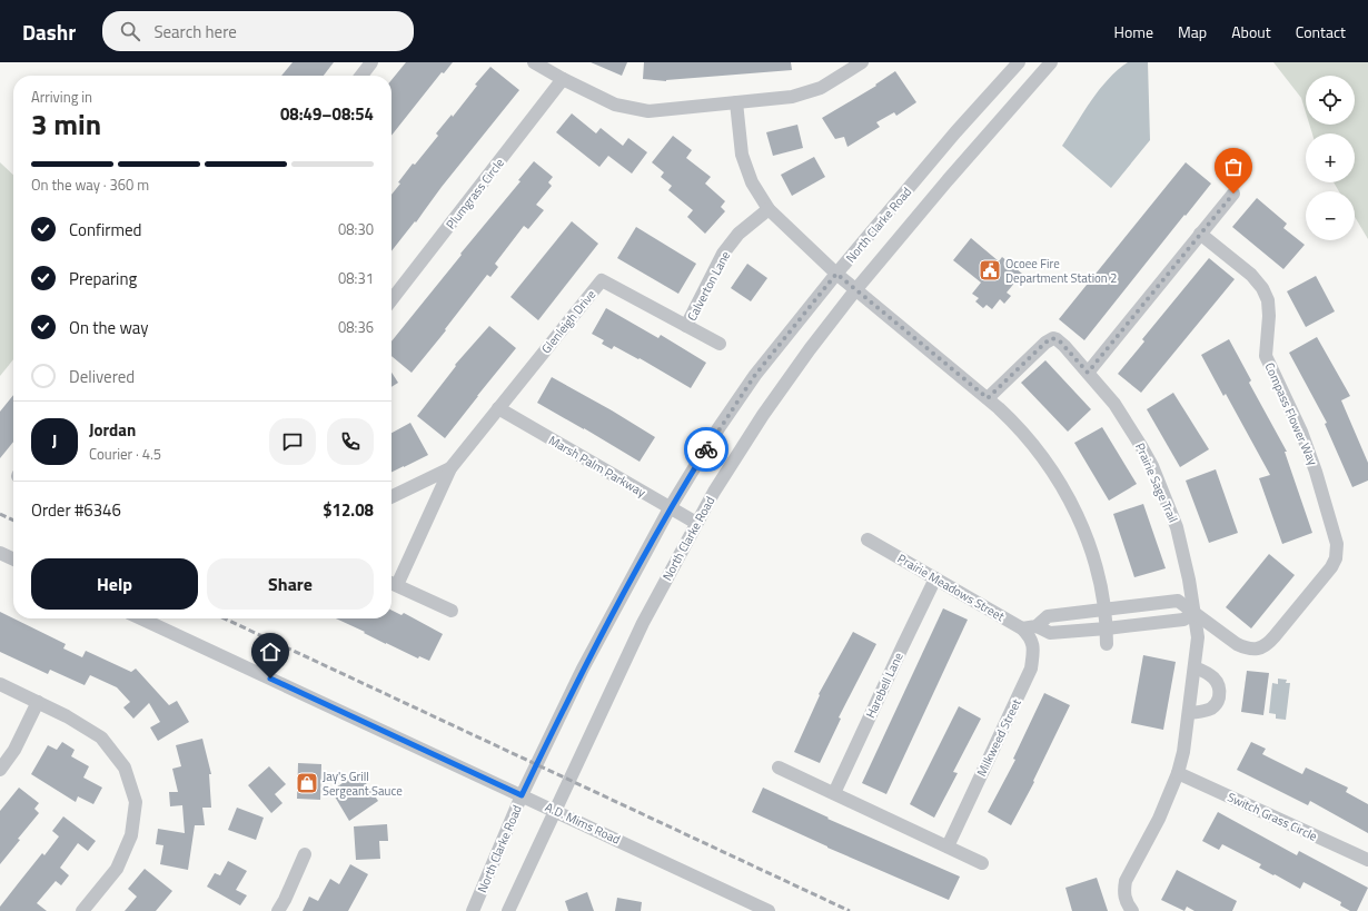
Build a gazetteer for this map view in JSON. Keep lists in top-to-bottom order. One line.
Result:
{"streets":{"street":["Plumgrass Circle","North Clarke Road","Calverton Lane","Glenleigh Drive","Compass Flower Way","Marsh Palm Parkway","Prairie Sage Trail","Prairie Meadows Street","Harebell Lane","Milkweed Street","Switch Grass Circle","A.D. Mims Road"]},"crossings":[["North Clarke Road","Marsh Palm Parkway"],["North Clarke Road","A.D. Mims Road"],["Calverton Lane","Glenleigh Drive"],["Glenleigh Drive","Marsh Palm Parkway"],["Compass Flower Way","Prairie Sage Trail"],["Prairie Meadows Street","Harebell Lane"],["Prairie Meadows Street","Milkweed Street"]],"places":{"public building":["Ocoee Fire Department Station 2"],"shop":["Jay's Grill Sergeant Sauce"]},"page":{"header":"Dashr","search":"Search here","nav":["Home","Map","About","Contact"],"map_buttons":["+","−"],"heading":["3 min","Arriving in","08:49–08:54"],"panel":["Jordan","Courier · 4.5","Order #6346","$12.08"],"bar":"On the way · 360 m","list":[["Confirmed","08:30"],["Preparing","08:31"],["On the way","08:36"],"Delivered"],"round":"J","buttons":["Help","Share"]}}
